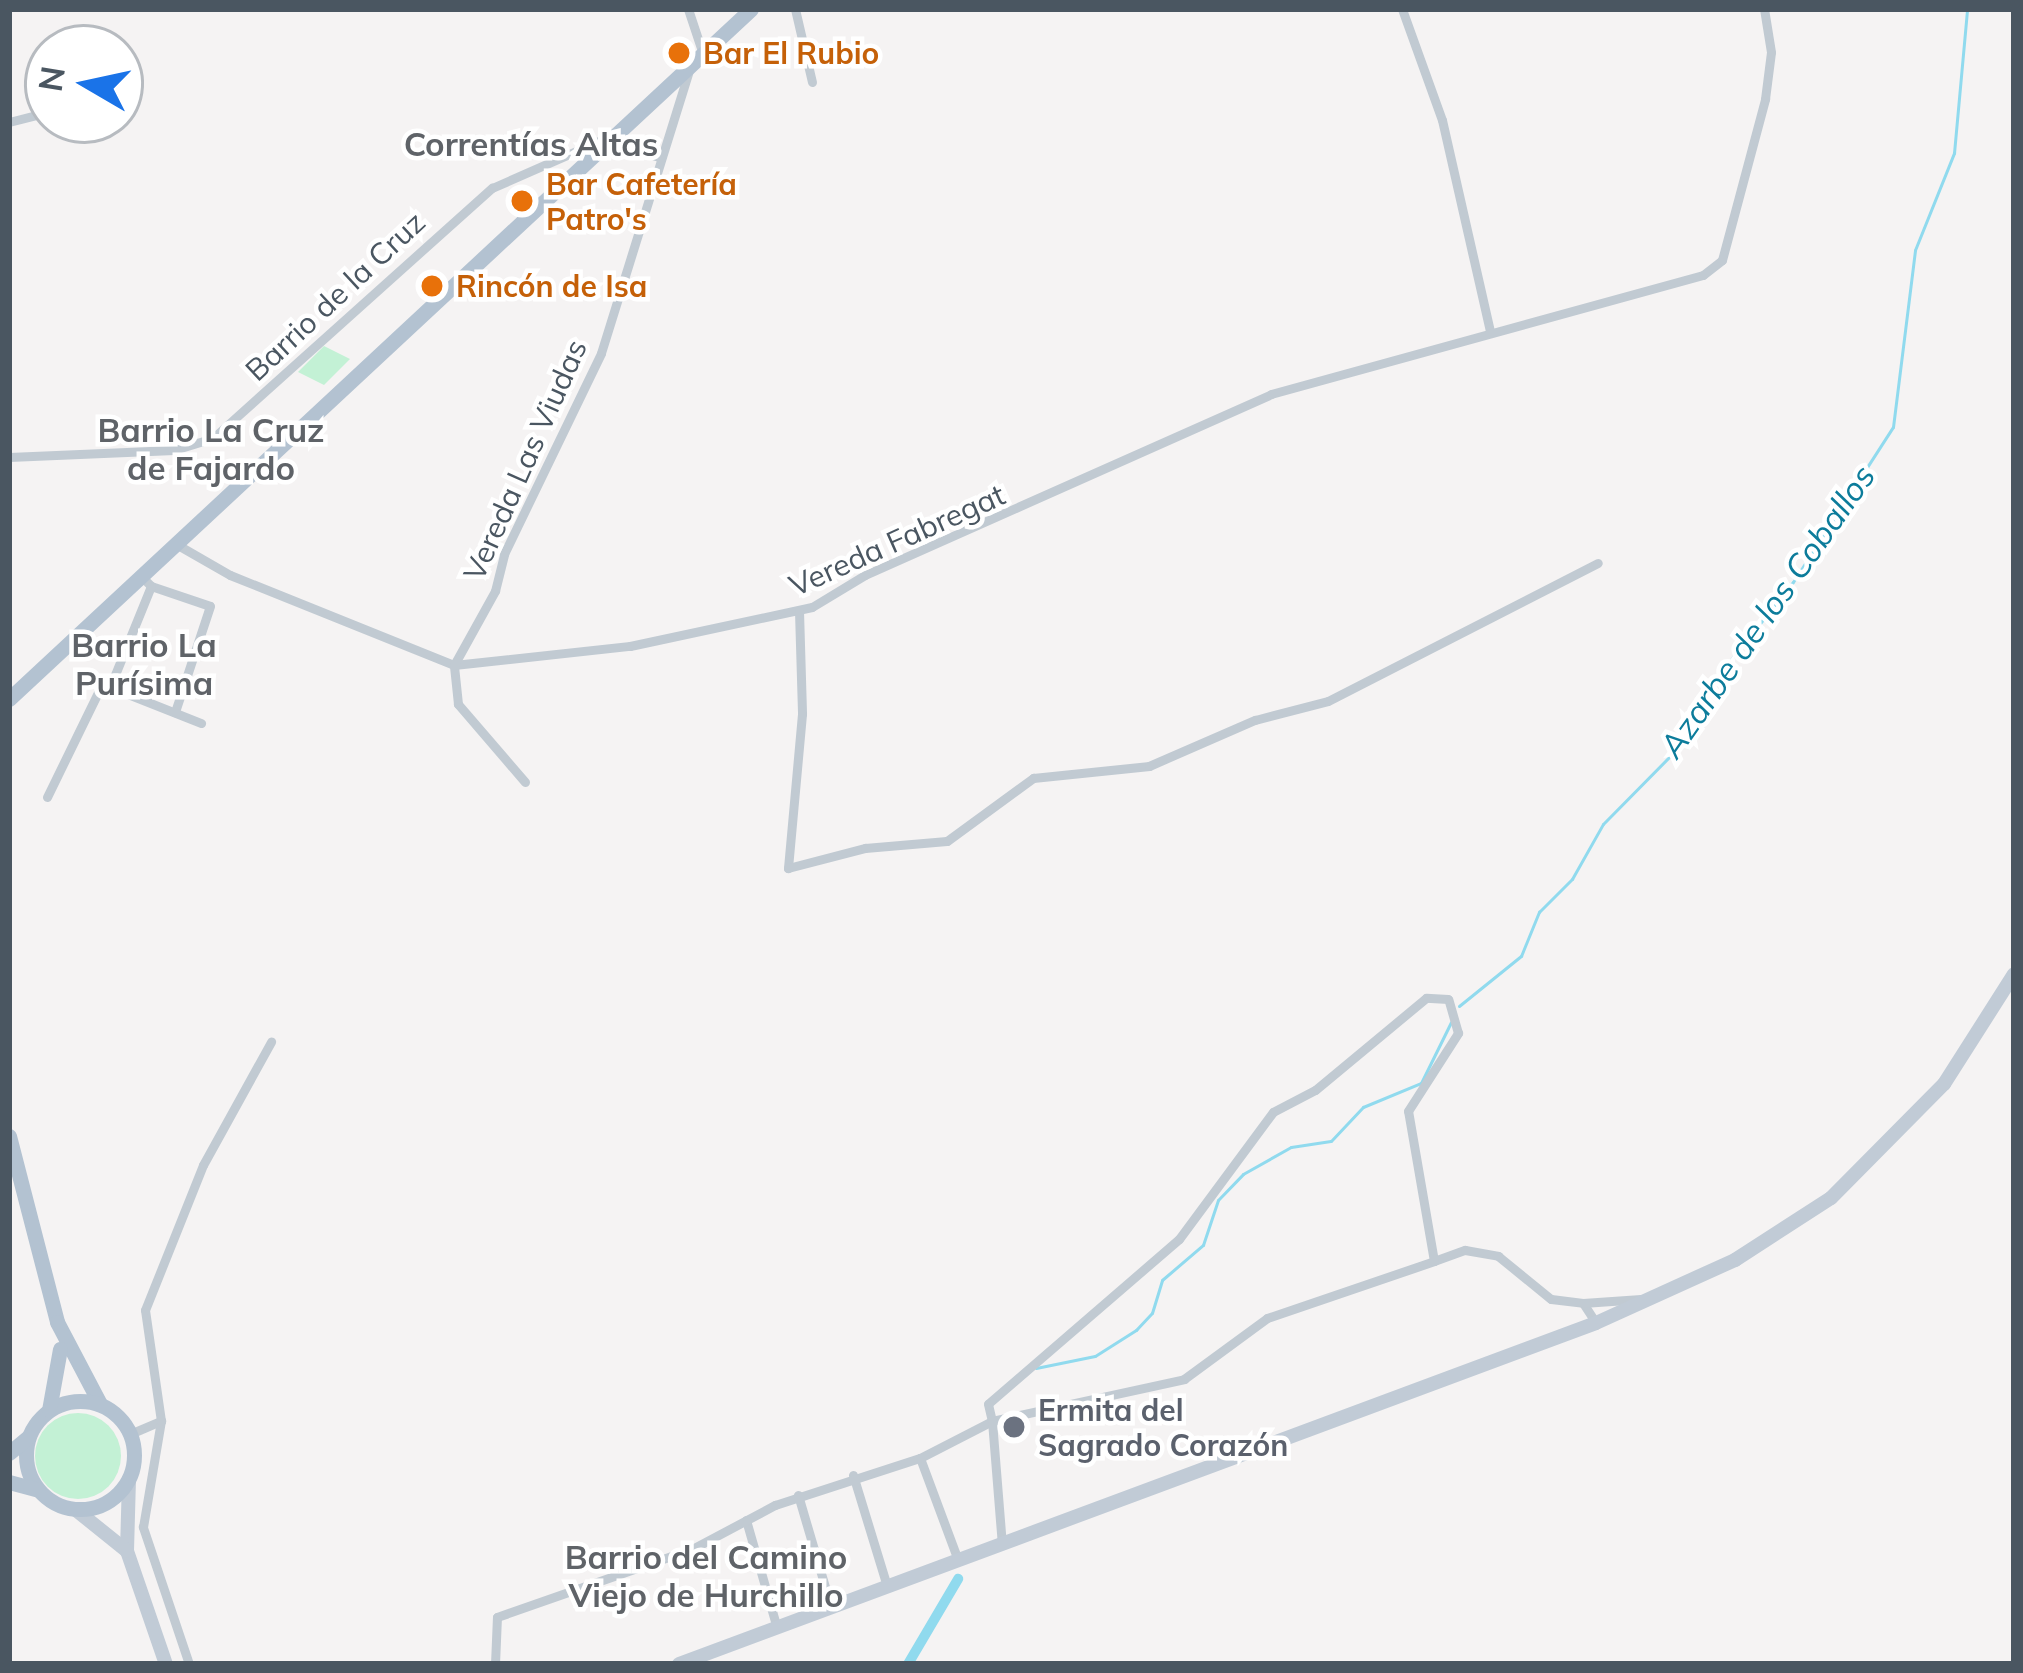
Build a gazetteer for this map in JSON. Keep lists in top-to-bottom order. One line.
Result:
{"streets":{"street":["Barrio de la Cruz","Vereda Las Viudas","Vereda Fabregat"]},"crossings":[["Vereda Las Viudas","Vereda Fabregat"]],"districts":["Correntías Altas","Barrio La Cruz de Fajardo","Barrio La Purísima","Barrio del Camino Viejo de Hurchillo"],"water":["Azarbe de los Coballos"],"places":["Bar El Rubio","Bar Cafetería Patro's","Rincón de Isa","Ermita del Sagrado Corazón"],"north":"left"}
